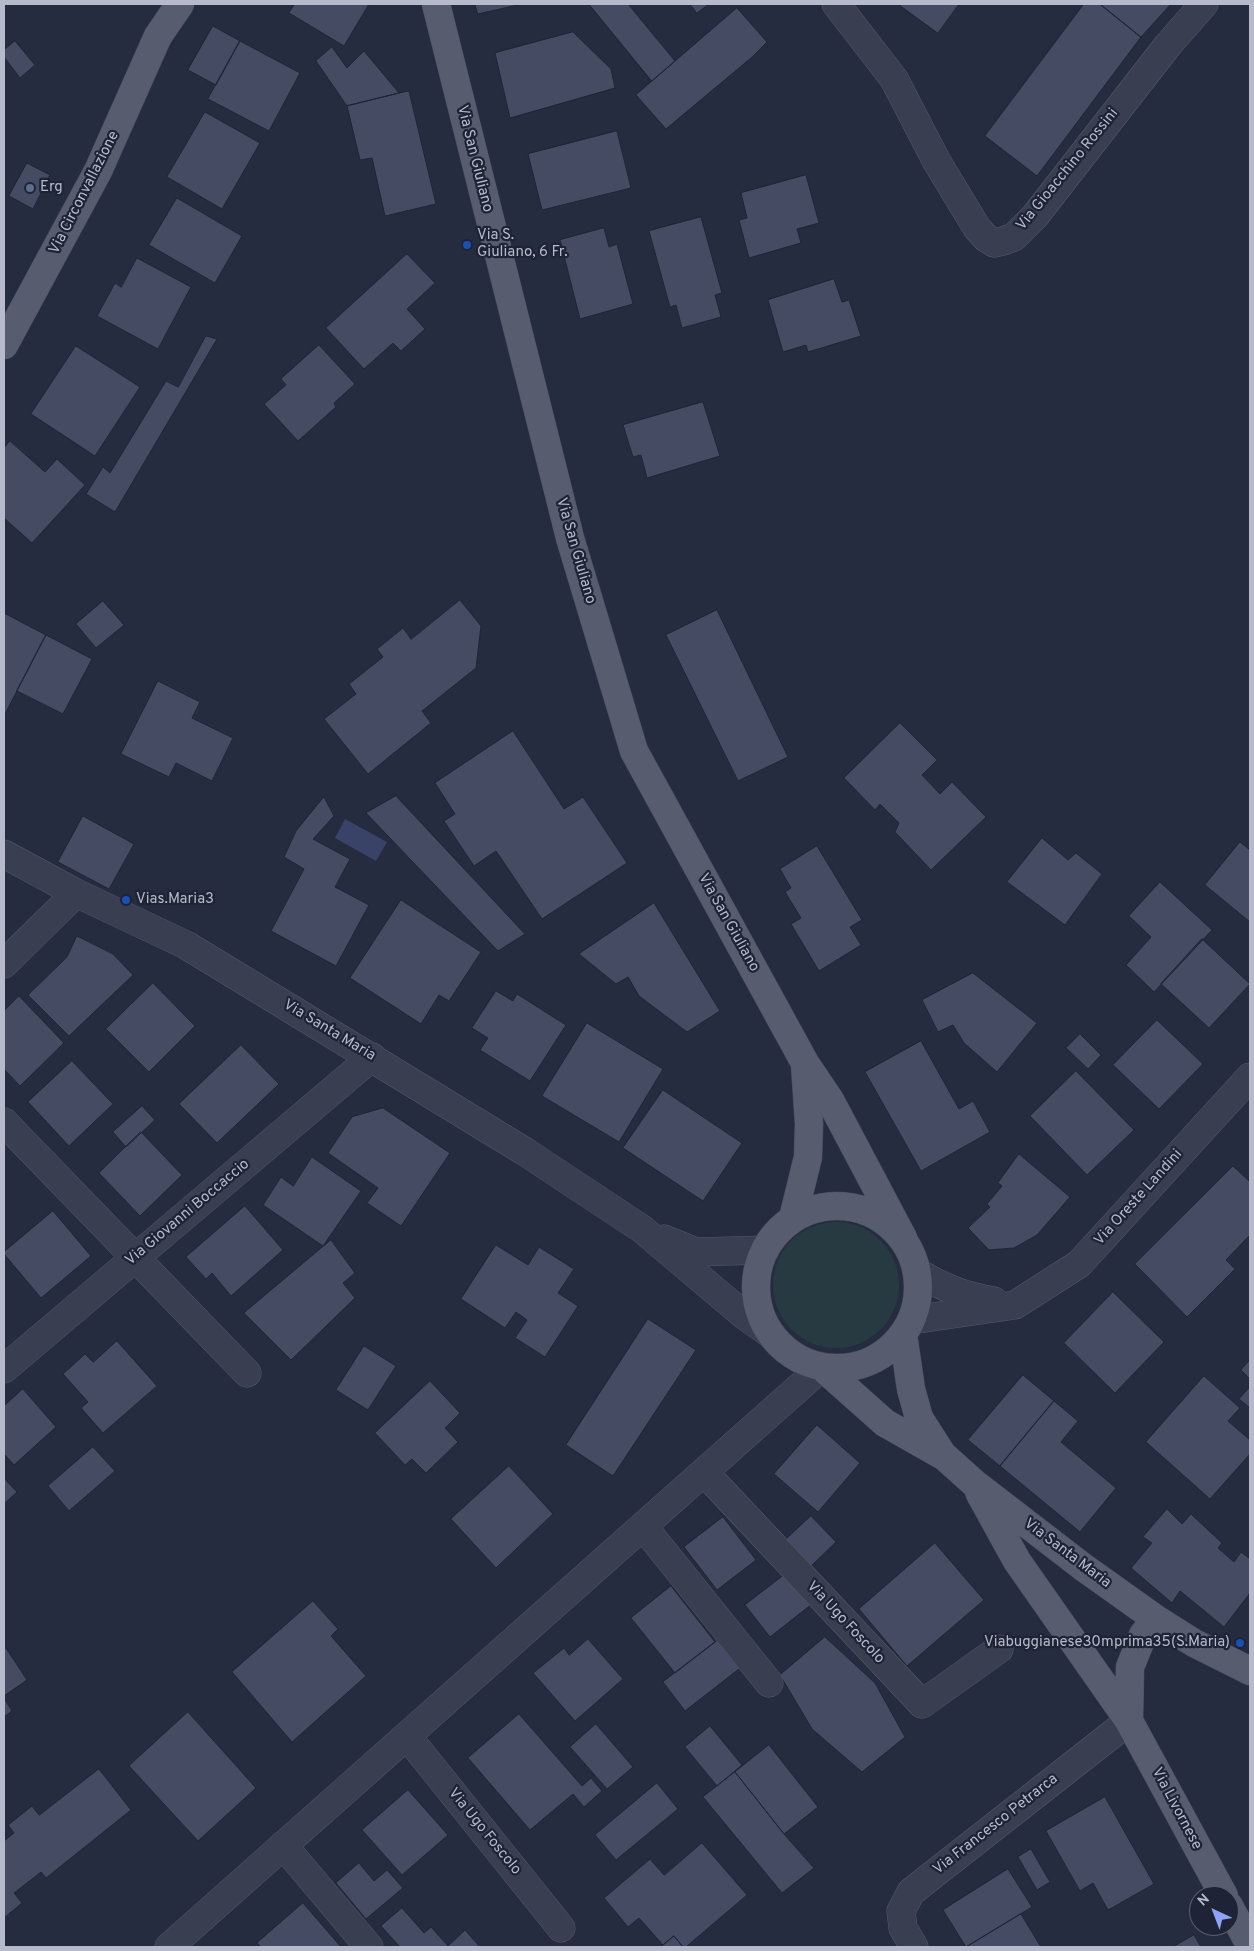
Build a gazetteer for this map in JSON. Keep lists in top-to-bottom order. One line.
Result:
{"streets":{"main road":["Via San Giuliano","Via Circonvallazione","Via Santa Maria","Via Livornese"],"street":["Via Gioacchino Rossini","Via Oreste Landini","Via Giovanni Boccaccio","Via Ugo Foscolo","Via Francesco Petrarca"]},"crossings":[["Via San Giuliano","Via Oreste Landini"],["Via Santa Maria","Via Giovanni Boccaccio"],["Via Santa Maria","Via Livornese"],["Via Livornese","Via Francesco Petrarca"]],"places":["Erg","Via S. Giuliano, 6 Fr.","Vias.Maria3","Viabuggianese30mprima35(S.Maria)"],"north":"top left"}
